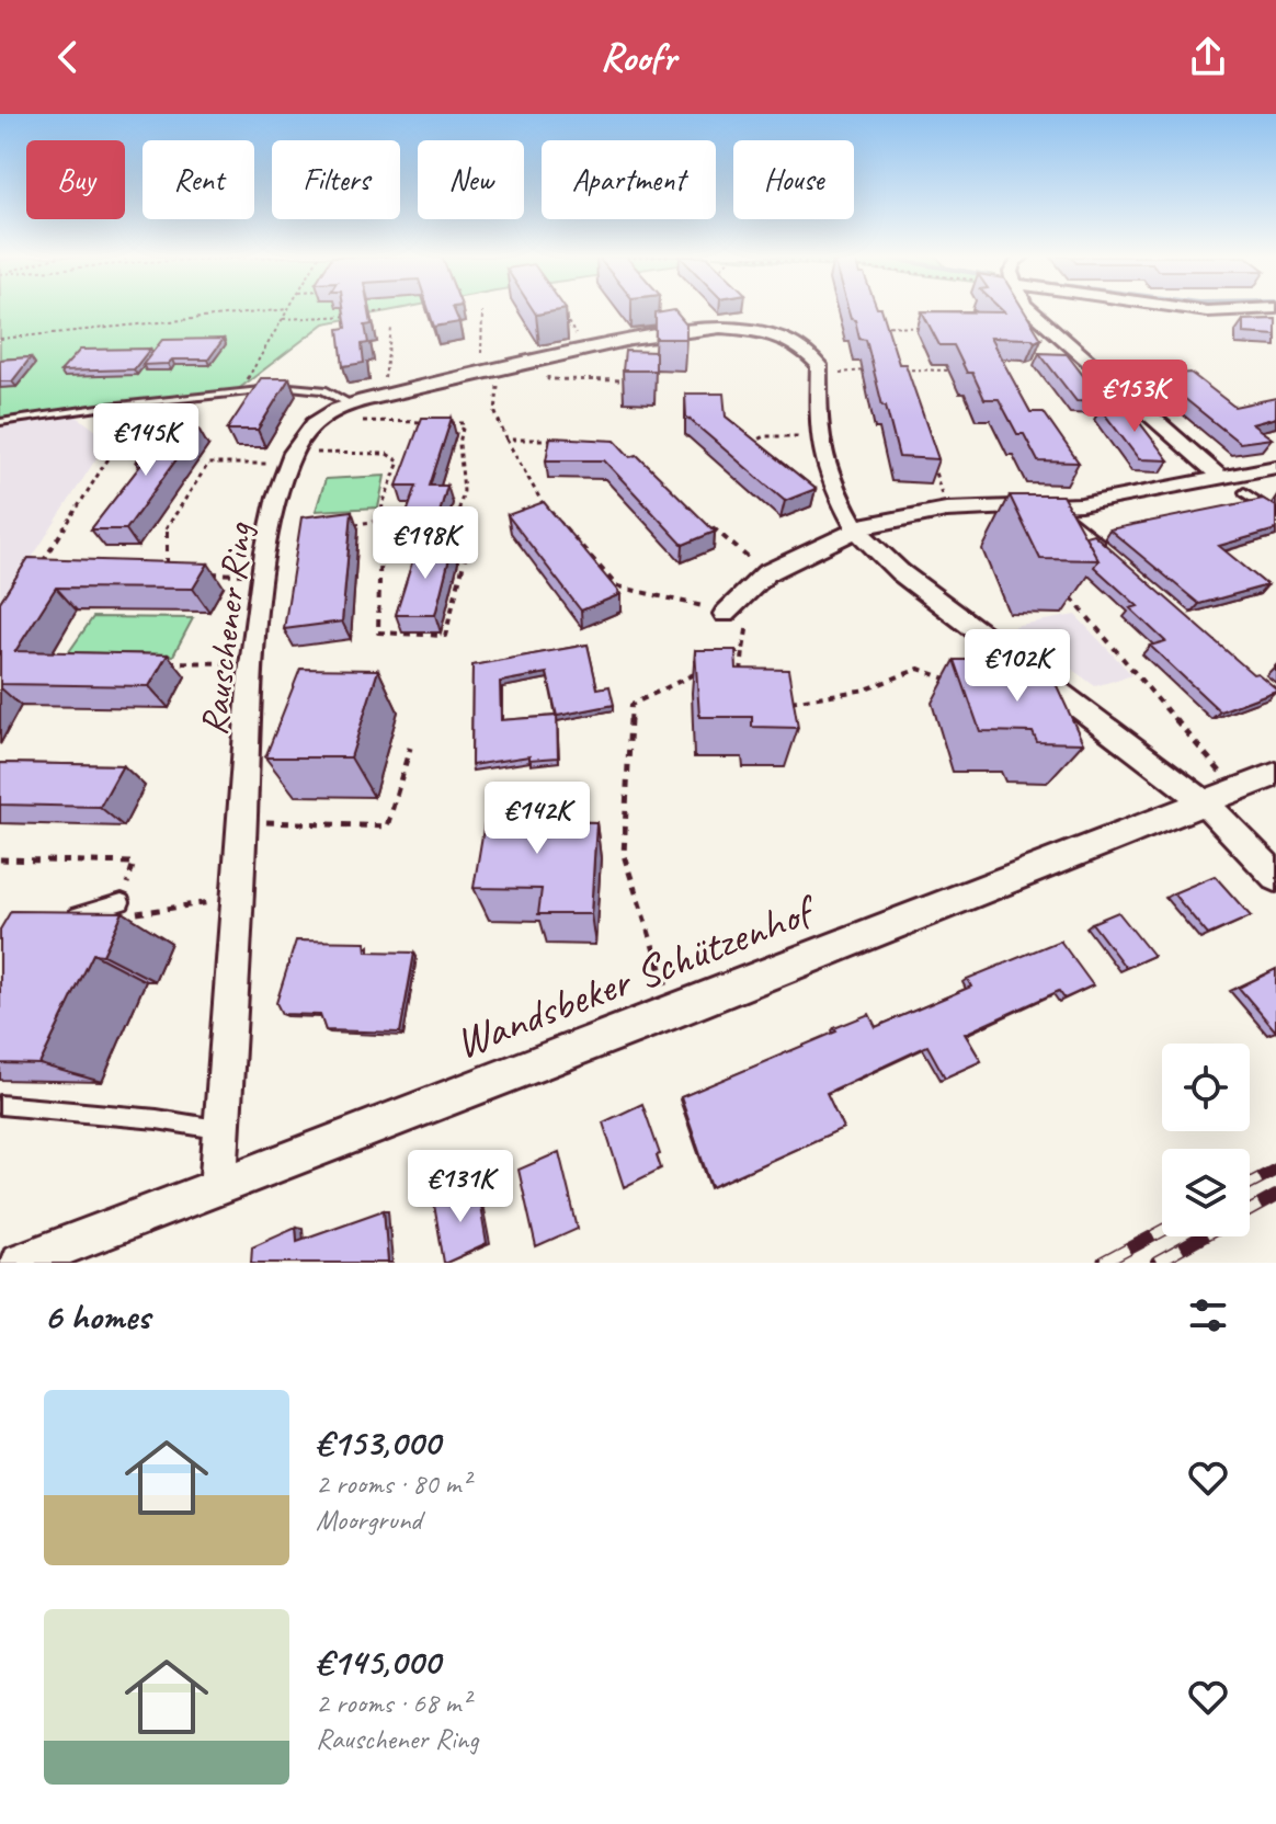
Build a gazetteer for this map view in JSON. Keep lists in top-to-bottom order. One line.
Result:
{"streets":{"street":["Rauschener Ring","Wandsbeker Schützenhof"]},"crossings":[["Rauschener Ring","Wandsbeker Schützenhof"]],"page":{"header":"Roofr","chip":["Buy","Rent","Filters","New","Apartment","House"],"price":["€153K","€145K","€198K","€102K","€142K","€131K"],"heading":"6 homes","list":[{"name":"€153,000","note":"2 rooms · 80 m² · Moorgrund"},{"name":"€145,000","note":"2 rooms · 68 m² · Rauschener Ring"}]}}
